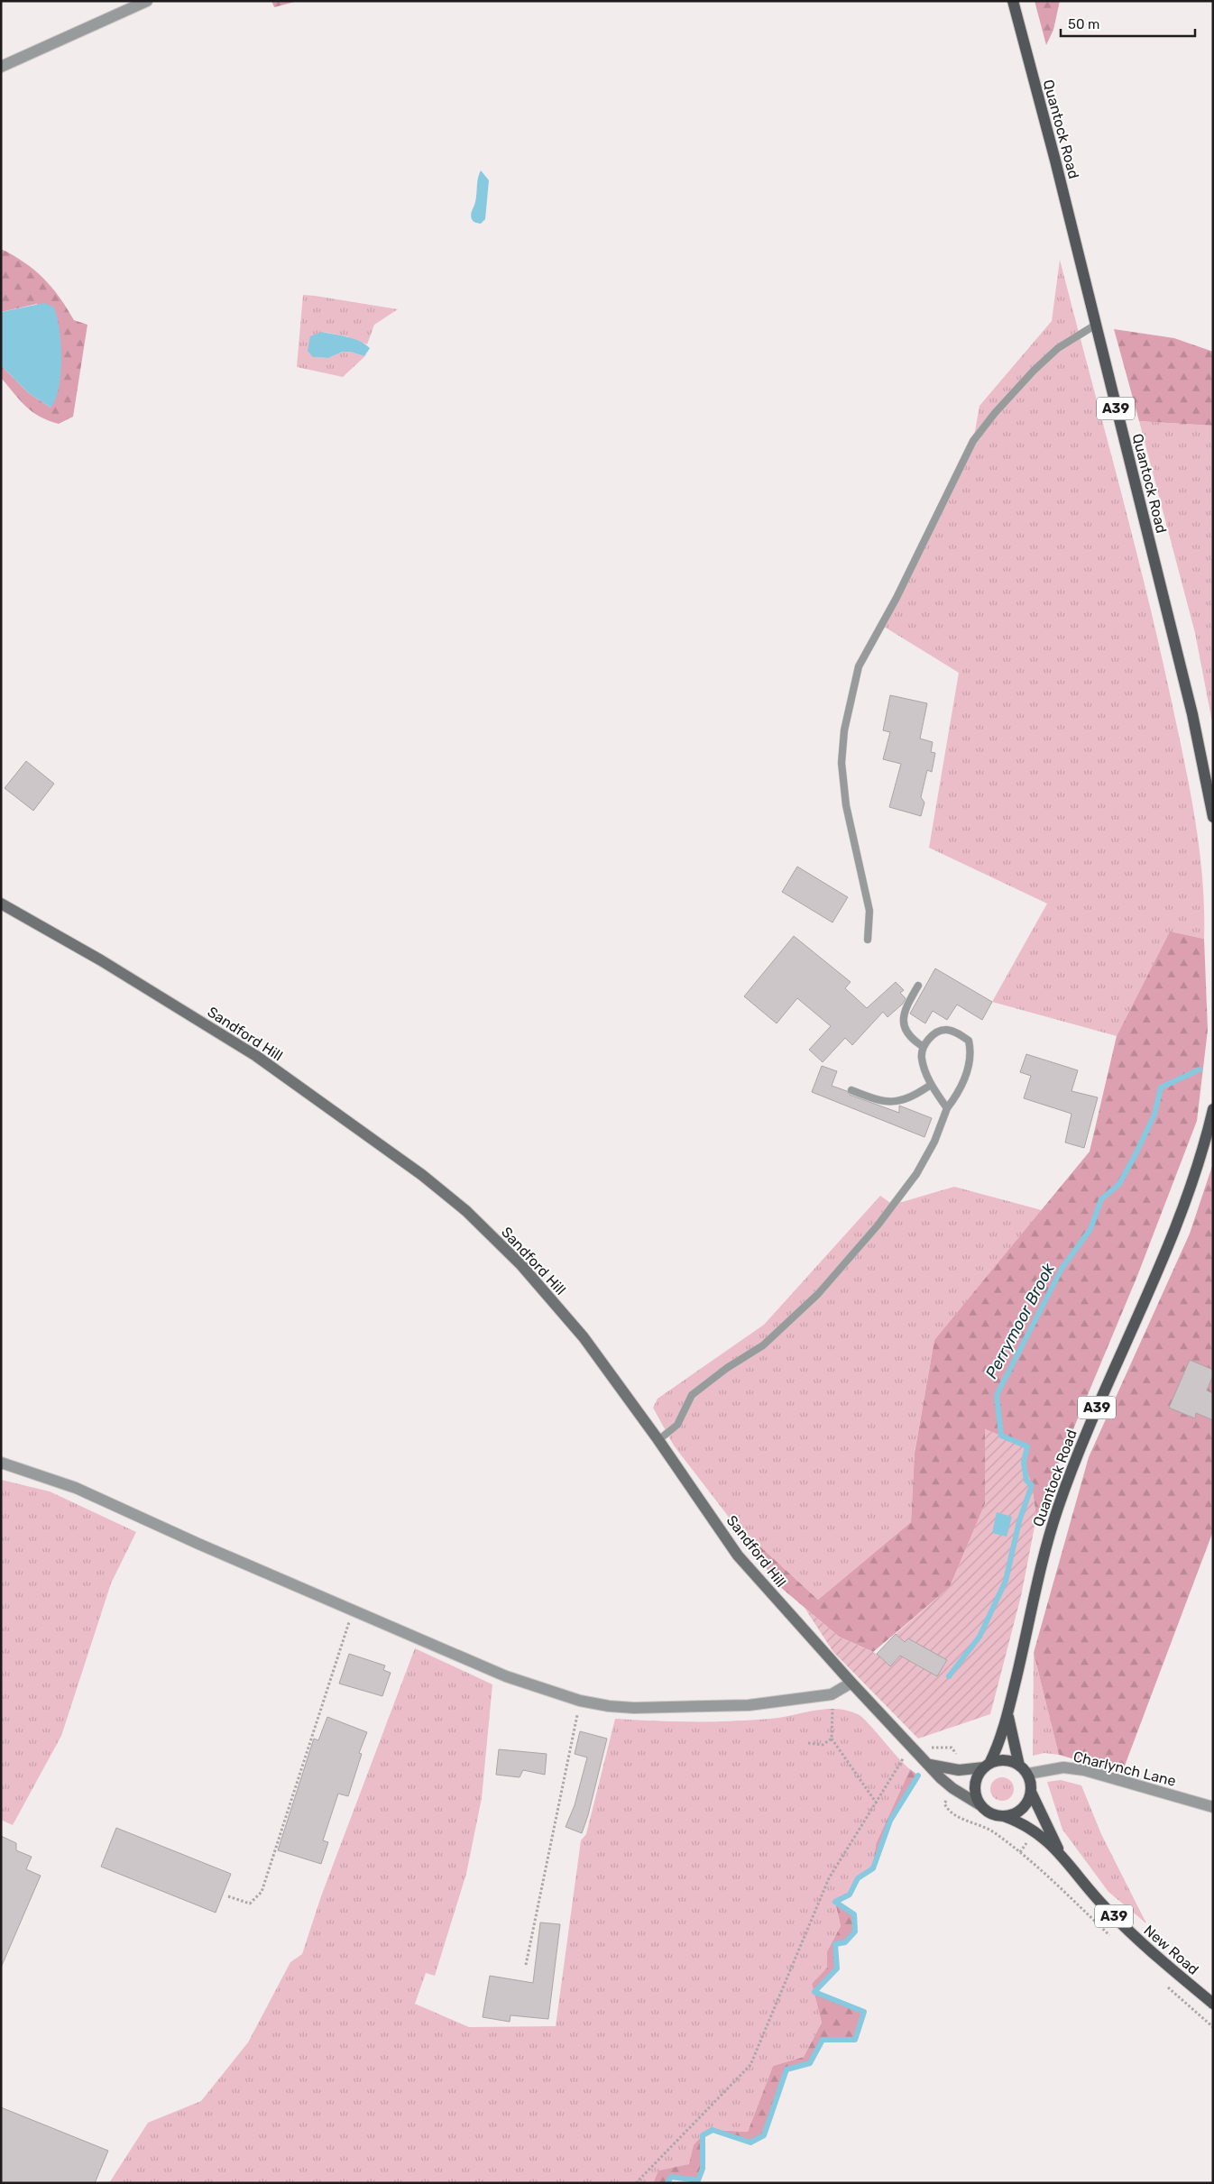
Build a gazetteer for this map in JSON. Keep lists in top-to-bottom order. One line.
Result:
{"streets":{"main road":["Quantock Road","A39","Sandford Hill","New Road"],"street":["Charlynch Lane"]},"crossings":[["Quantock Road","A39"],["Quantock Road","Sandford Hill"],["Quantock Road","Charlynch Lane"],["Quantock Road","New Road"],["A39","Sandford Hill"],["A39","Charlynch Lane"],["A39","New Road"],["Sandford Hill","Charlynch Lane"],["Sandford Hill","New Road"],["Charlynch Lane","New Road"]],"water":["Perrymoor Brook"],"scale_bar":"50 m"}
